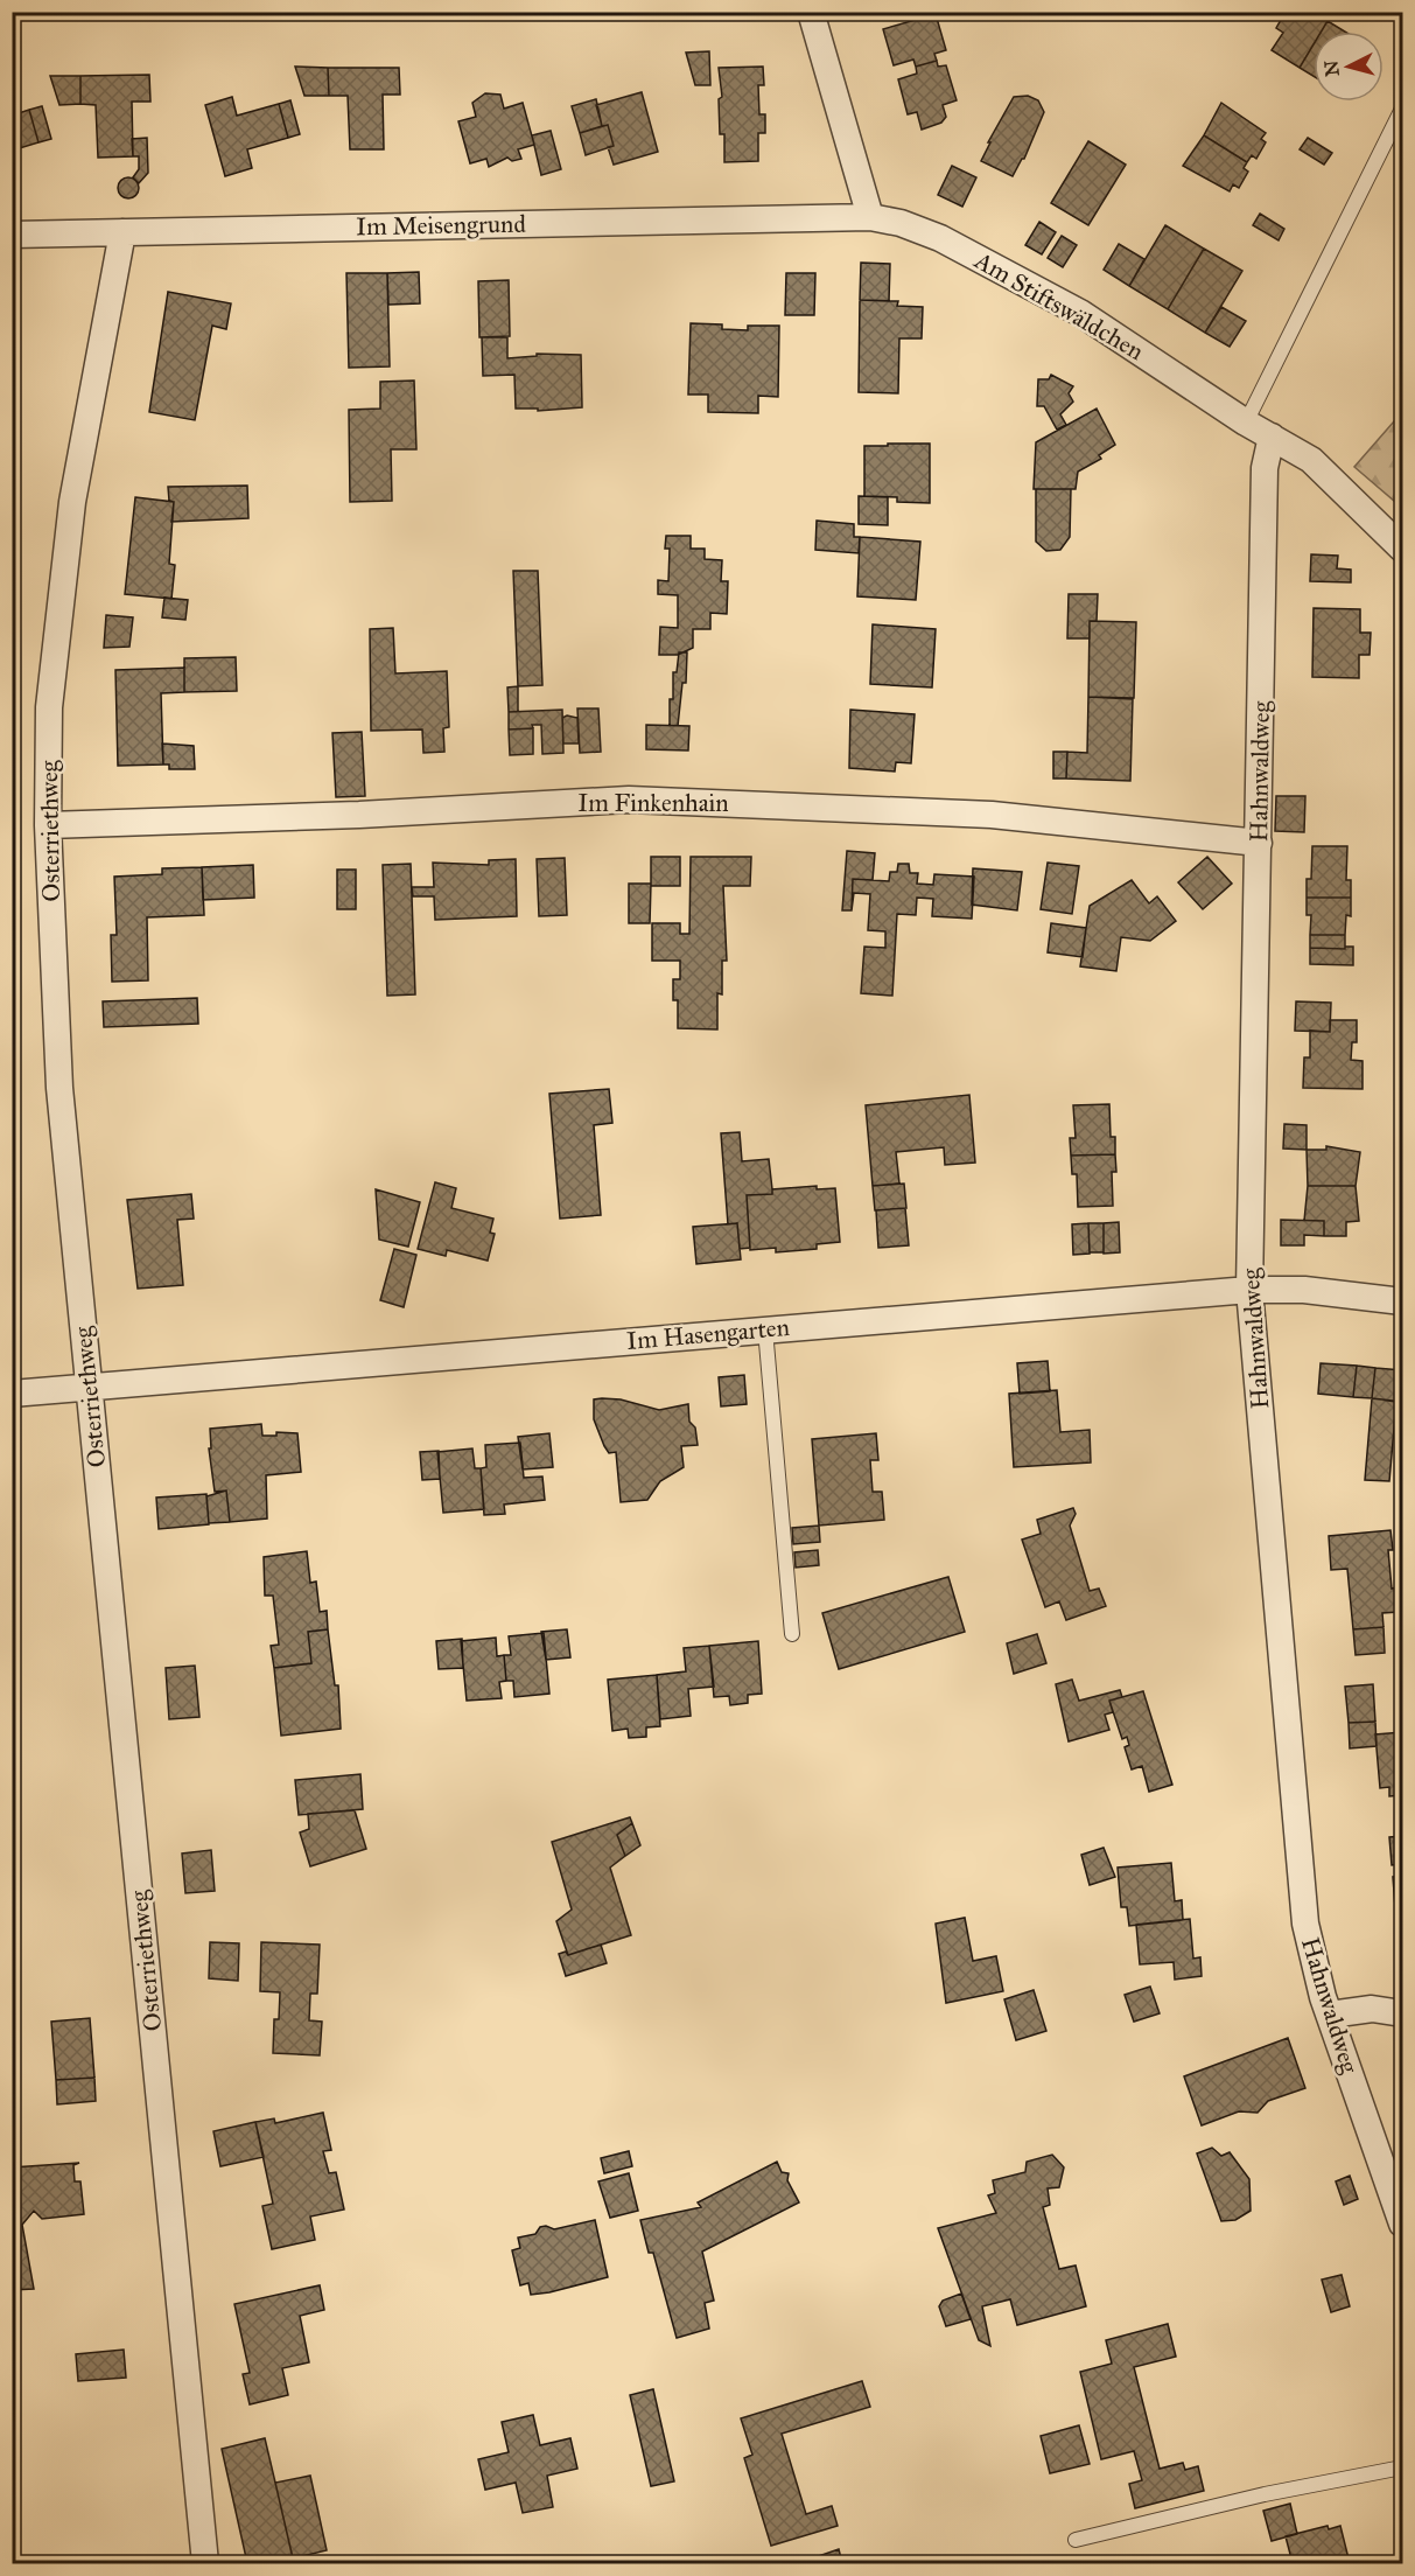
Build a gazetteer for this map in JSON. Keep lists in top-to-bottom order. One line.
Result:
{"streets":{"street":["Im Meisengrund","Am Stiftswäldchen","Hahnwaldweg","Im Finkenhain","Osterriethweg","Im Hasengarten"]},"crossings":[["Im Meisengrund","Am Stiftswäldchen"],["Im Meisengrund","Osterriethweg"],["Am Stiftswäldchen","Hahnwaldweg"],["Hahnwaldweg","Im Finkenhain"],["Hahnwaldweg","Im Hasengarten"],["Im Finkenhain","Osterriethweg"],["Osterriethweg","Im Hasengarten"]],"north":"left"}
